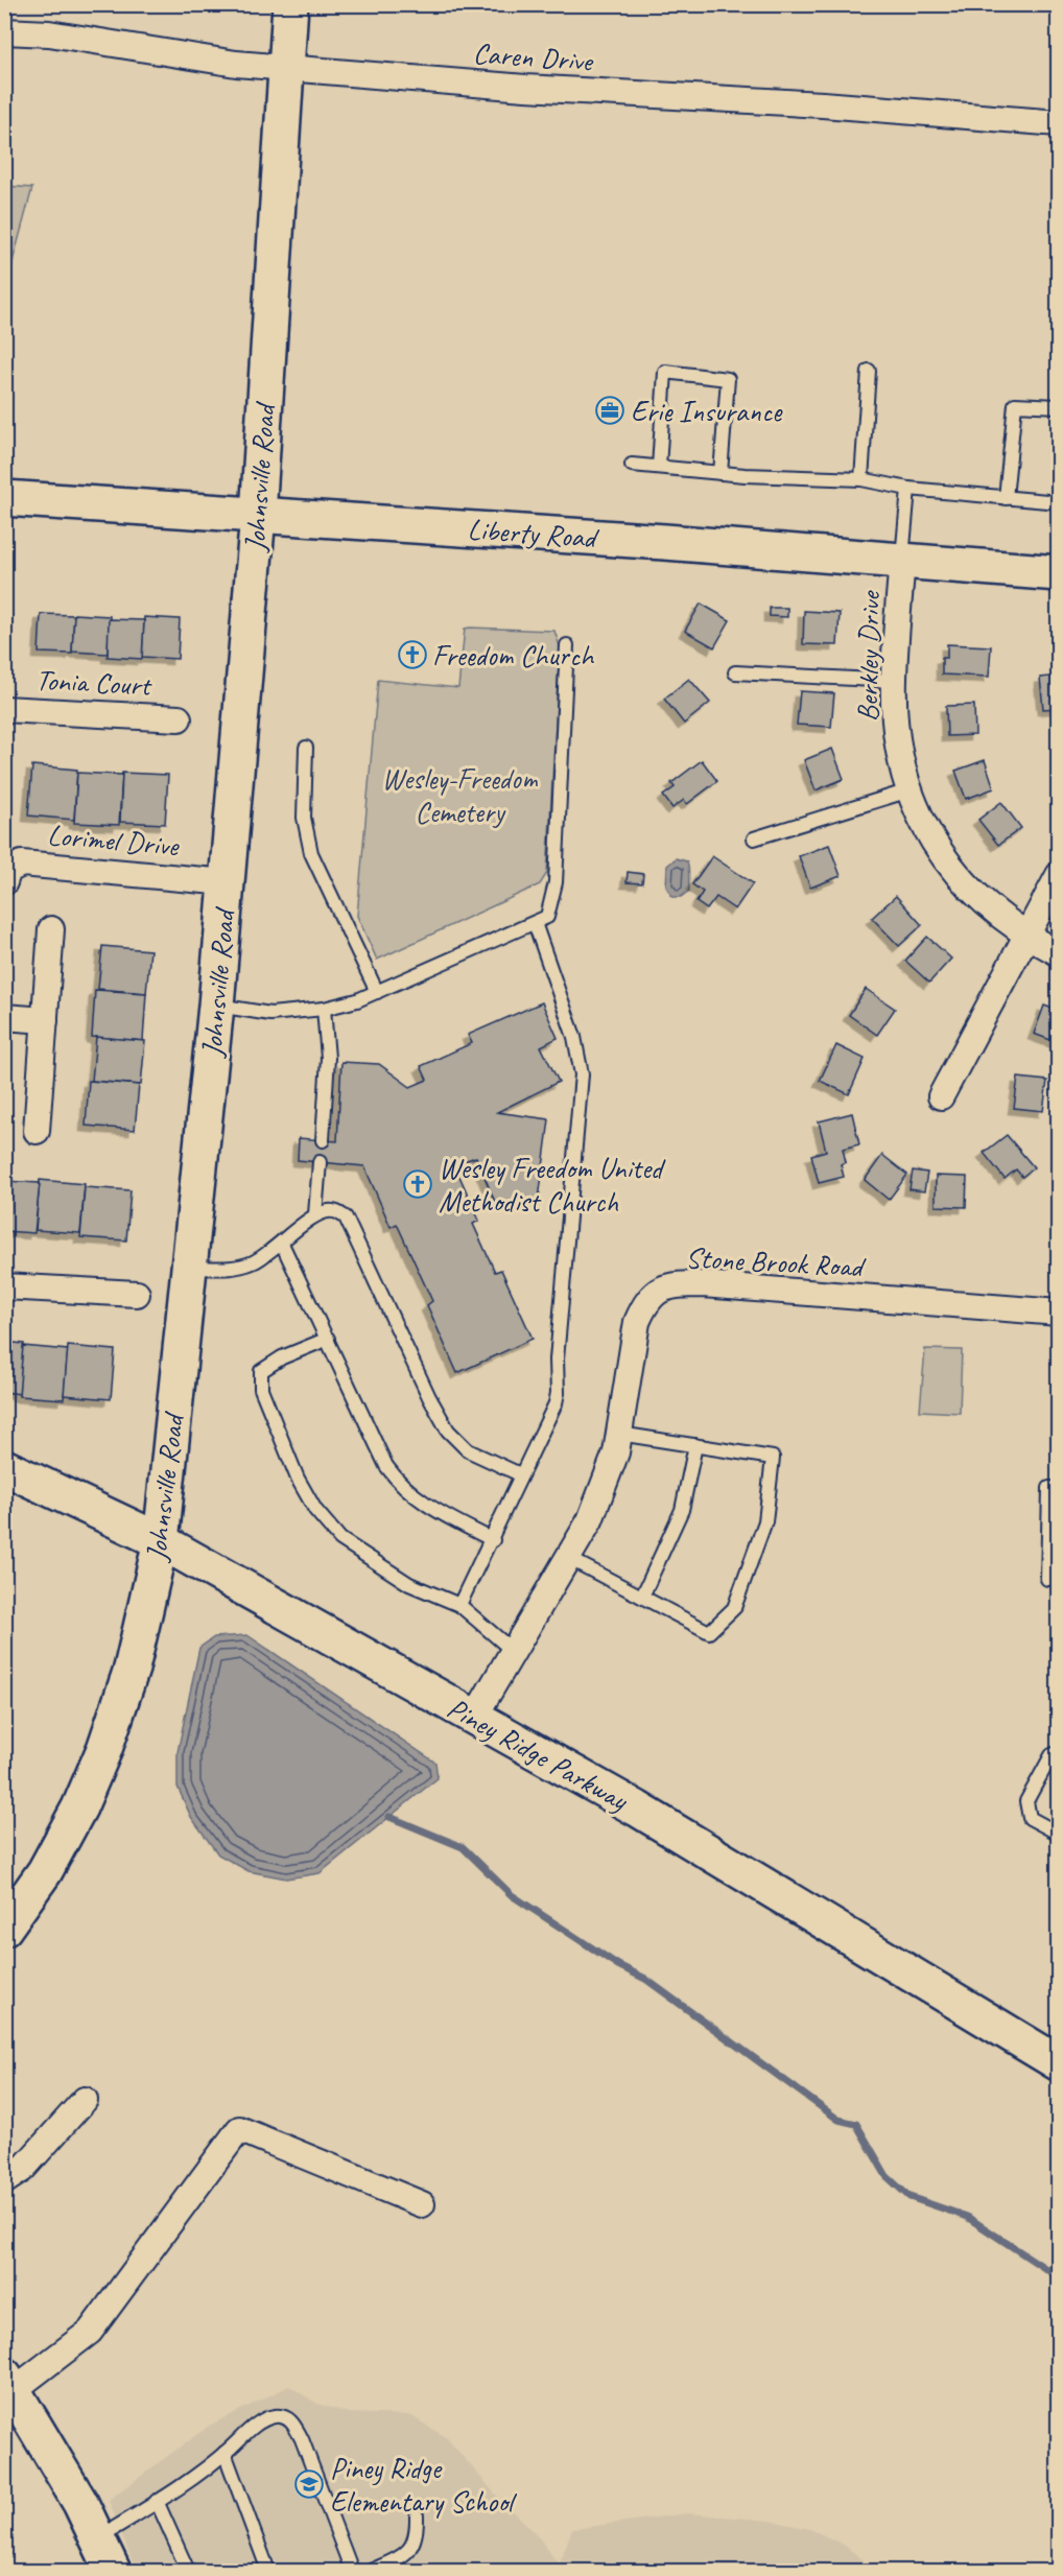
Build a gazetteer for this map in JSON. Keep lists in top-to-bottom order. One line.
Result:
{"streets":{"street":["Caren Drive","Johnsville Road","Liberty Road","Berkley Drive","Tonia Court","Lorimel Drive","Stone Brook Road","Piney Ridge Parkway"]},"crossings":[["Caren Drive","Johnsville Road"],["Johnsville Road","Liberty Road"],["Johnsville Road","Lorimel Drive"],["Johnsville Road","Piney Ridge Parkway"],["Liberty Road","Berkley Drive"],["Stone Brook Road","Piney Ridge Parkway"]],"parks":["Wesley-Freedom Cemetery"],"places":{"office":["Erie Insurance"],"church":["Freedom Church","Wesley Freedom United Methodist Church"],"school or university":["Piney Ridge Elementary School"]}}
